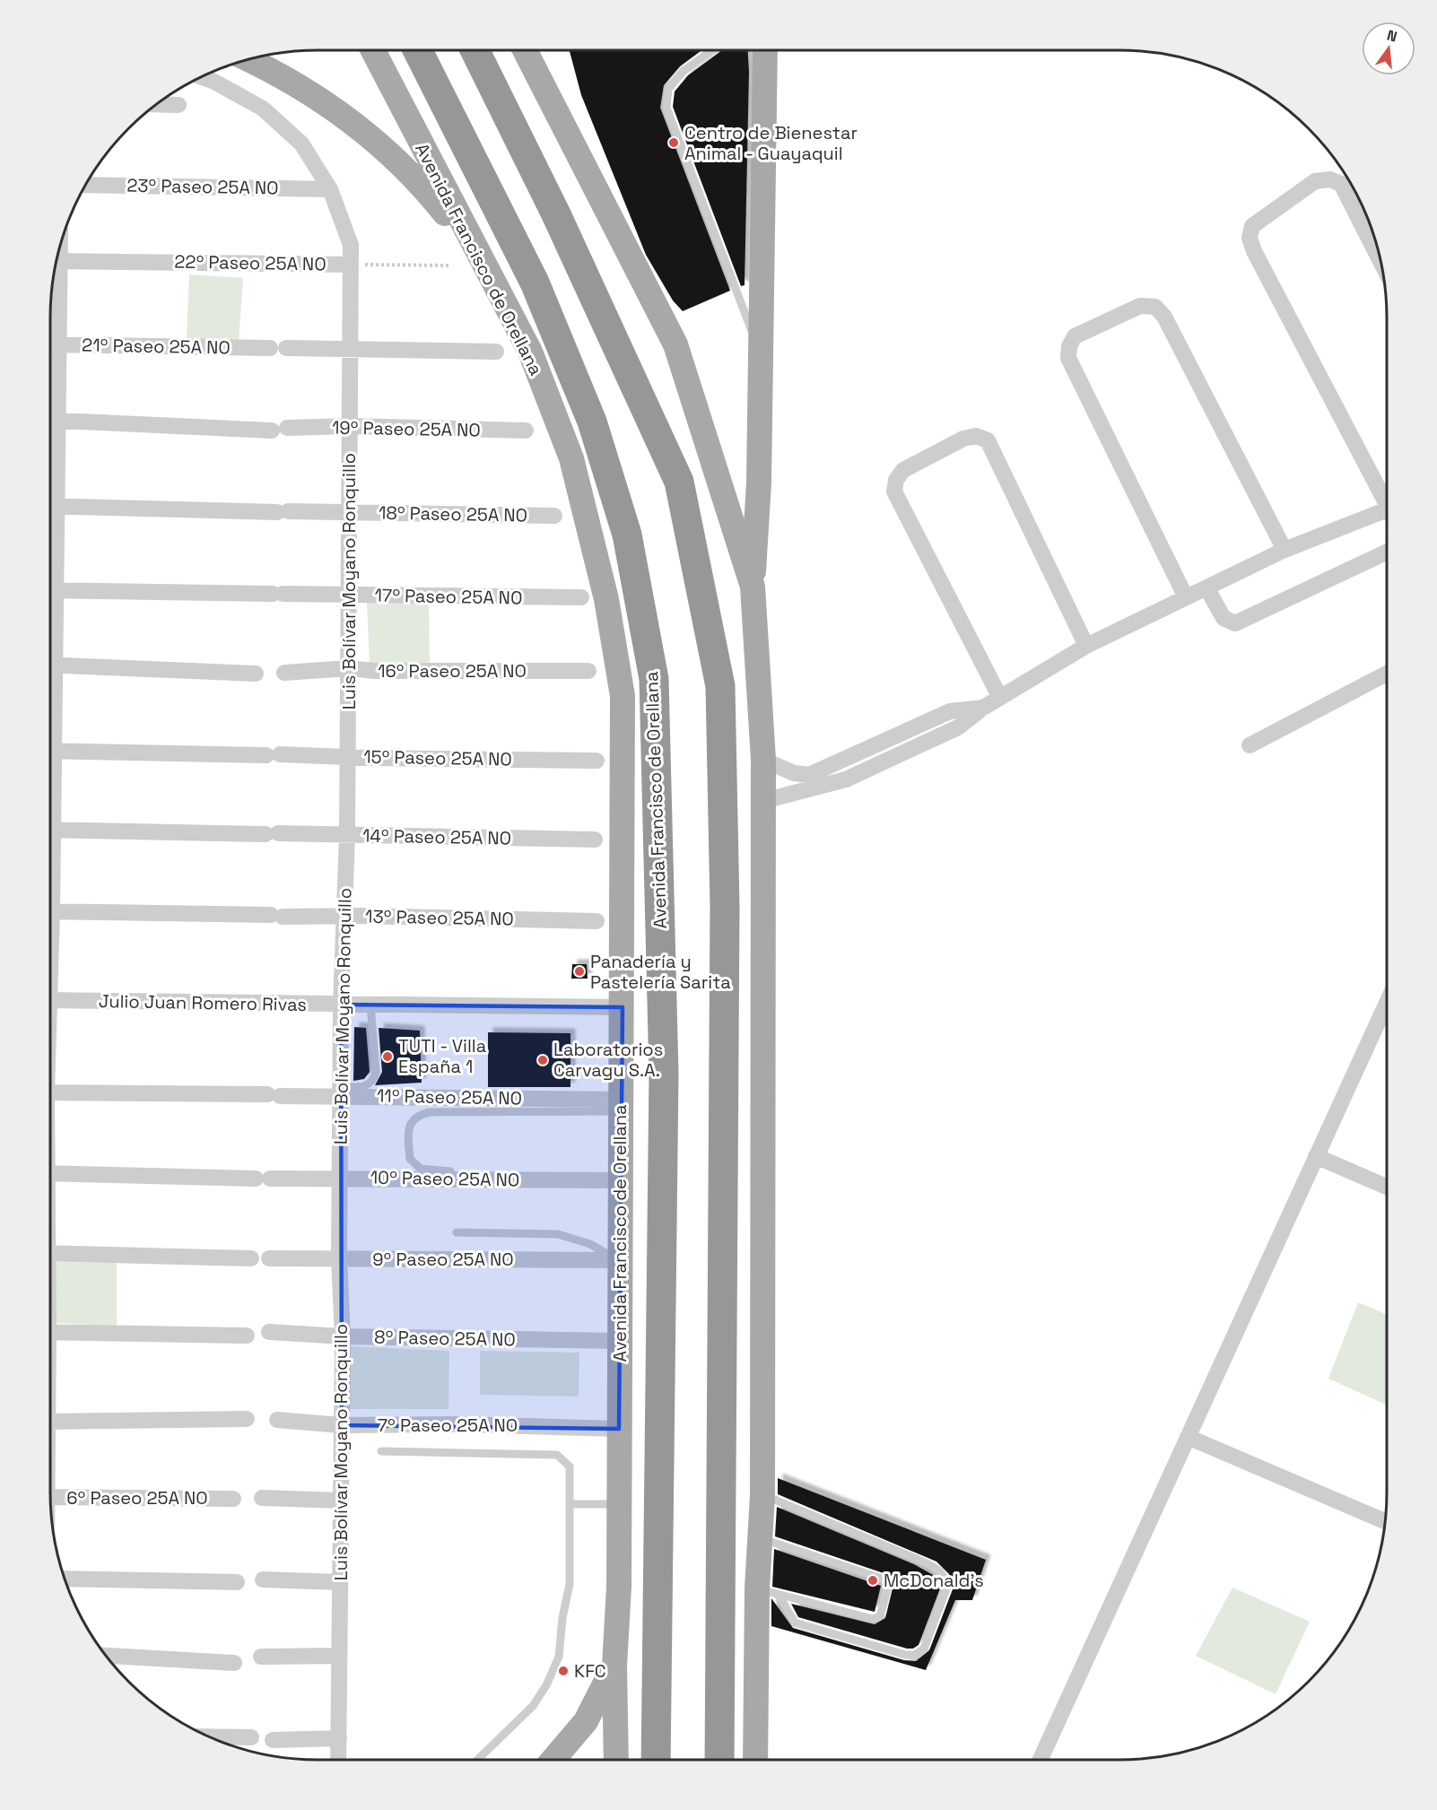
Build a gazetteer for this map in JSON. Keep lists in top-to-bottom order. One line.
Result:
{"streets":{"highway":["Avenida Francisco de Orellana"],"street":["23º Paseo 25A NO","22º Paseo 25A NO","21º Paseo 25A NO","19º Paseo 25A NO","18º Paseo 25A NO","Luis Bolívar Moyano Ronquillo","17º Paseo 25A NO","16º Paseo 25A NO","15º Paseo 25A NO","14º Paseo 25A NO","13º Paseo 25A NO","Julio Juan Romero Rivas","11º Paseo 25A NO","10º Paseo 25A NO","9º Paseo 25A NO","8º Paseo 25A NO","7º Paseo 25A NO","6º Paseo 25A NO"]},"crossings":[["23º Paseo 25A NO","Luis Bolívar Moyano Ronquillo"],["Avenida Francisco de Orellana","Julio Juan Romero Rivas"],["Avenida Francisco de Orellana","11º Paseo 25A NO"],["Avenida Francisco de Orellana","10º Paseo 25A NO"],["Avenida Francisco de Orellana","9º Paseo 25A NO"],["Avenida Francisco de Orellana","8º Paseo 25A NO"],["Avenida Francisco de Orellana","7º Paseo 25A NO"],["22º Paseo 25A NO","Luis Bolívar Moyano Ronquillo"],["21º Paseo 25A NO","Luis Bolívar Moyano Ronquillo"],["19º Paseo 25A NO","Luis Bolívar Moyano Ronquillo"],["18º Paseo 25A NO","Luis Bolívar Moyano Ronquillo"],["Luis Bolívar Moyano Ronquillo","17º Paseo 25A NO"],["Luis Bolívar Moyano Ronquillo","16º Paseo 25A NO"],["Luis Bolívar Moyano Ronquillo","15º Paseo 25A NO"],["Luis Bolívar Moyano Ronquillo","14º Paseo 25A NO"],["Luis Bolívar Moyano Ronquillo","13º Paseo 25A NO"],["Luis Bolívar Moyano Ronquillo","Julio Juan Romero Rivas"],["Luis Bolívar Moyano Ronquillo","11º Paseo 25A NO"],["Luis Bolívar Moyano Ronquillo","10º Paseo 25A NO"],["Luis Bolívar Moyano Ronquillo","9º Paseo 25A NO"],["Luis Bolívar Moyano Ronquillo","8º Paseo 25A NO"],["Luis Bolívar Moyano Ronquillo","7º Paseo 25A NO"]],"places":["Centro de Bienestar Animal - Guayaquil","Panadería y Pastelería Sarita","TUTI - Villa España 1","Laboratorios Carvagu S.A.","McDonald's","KFC"],"north":"top"}
